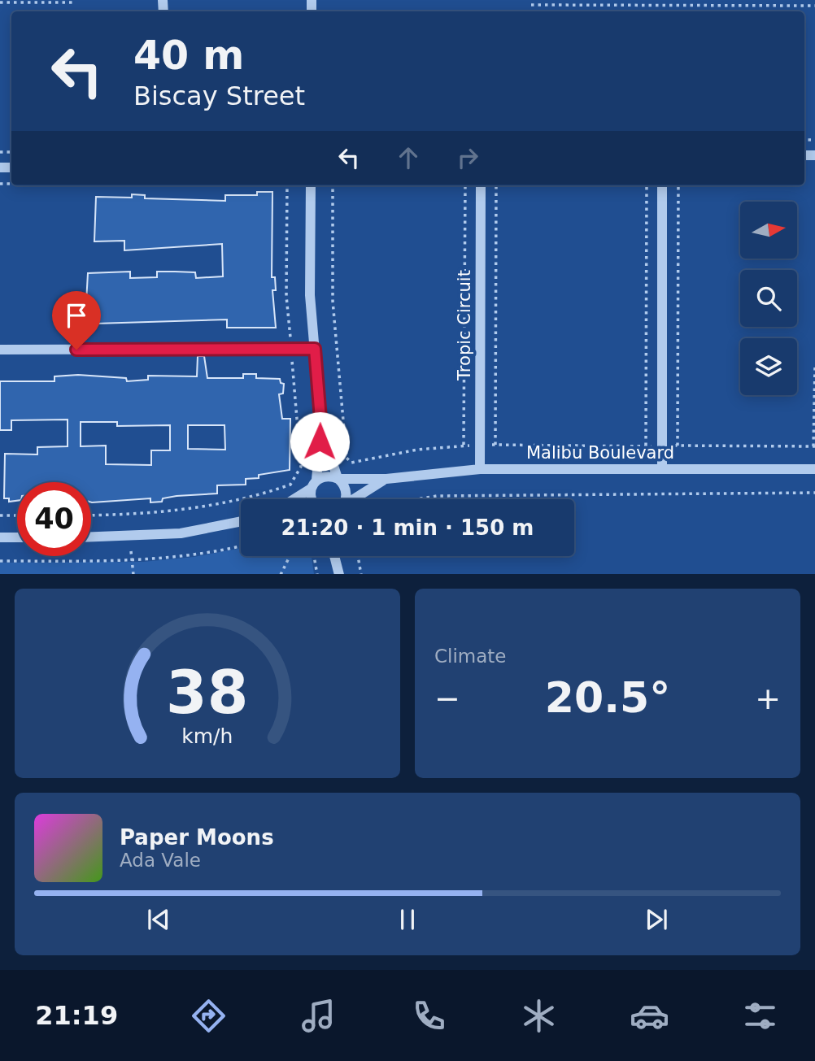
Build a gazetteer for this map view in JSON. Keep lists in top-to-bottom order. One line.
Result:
{"streets":{"street":["Tropic Circuit","Malibu Boulevard"]},"crossings":[["Tropic Circuit","Malibu Boulevard"]],"north":"right","page":{"turn":["40 m","Biscay Street"],"limit":"40","trip":"21:20 · 1 min · 150 m","tile":"Climate","heat":["−","20.5°","+"],"song":["Paper Moons","Ada Vale"],"tabs":"21:19","gauge":["38","km/h"]}}
